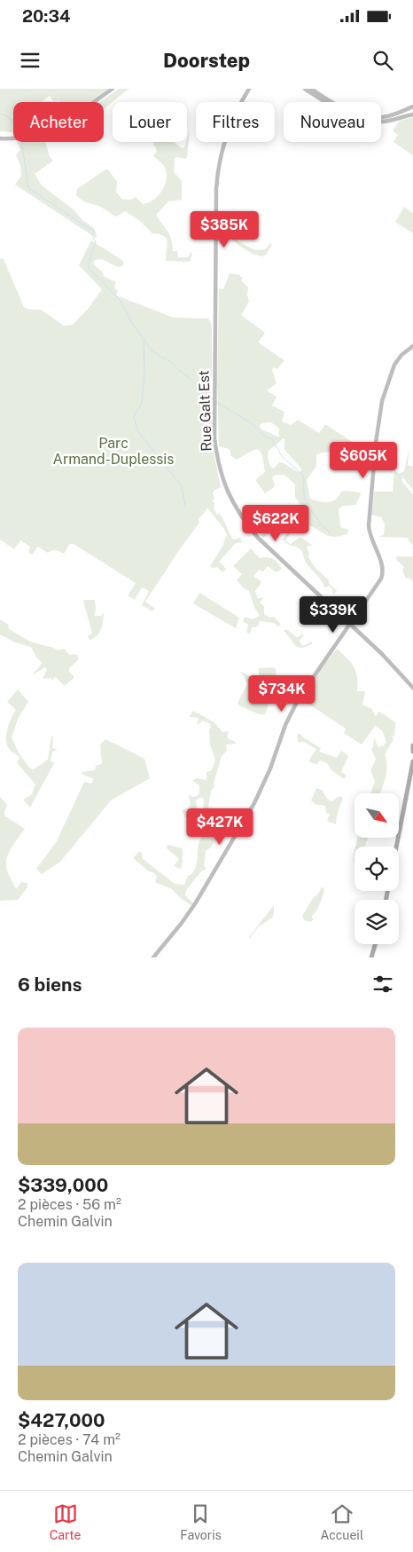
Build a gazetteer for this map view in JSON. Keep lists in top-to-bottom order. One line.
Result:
{"streets":{"street":["Rue Galt Est"]},"parks":["Parc Armand-Duplessis"],"north":"bottom right","page":{"status":"20:34","header":"Doorstep","chip":["Acheter","Louer","Filtres","Nouveau"],"price":["$385K","$605K","$622K","$339K","$734K","$427K"],"heading":"6 biens","list":[{"name":"$339,000","note":"2 pièces · 56 m² · Chemin Galvin"},{"name":"$427,000","note":"2 pièces · 74 m² · Chemin Galvin"}],"tabs":["Carte","Favoris","Accueil"]}}
